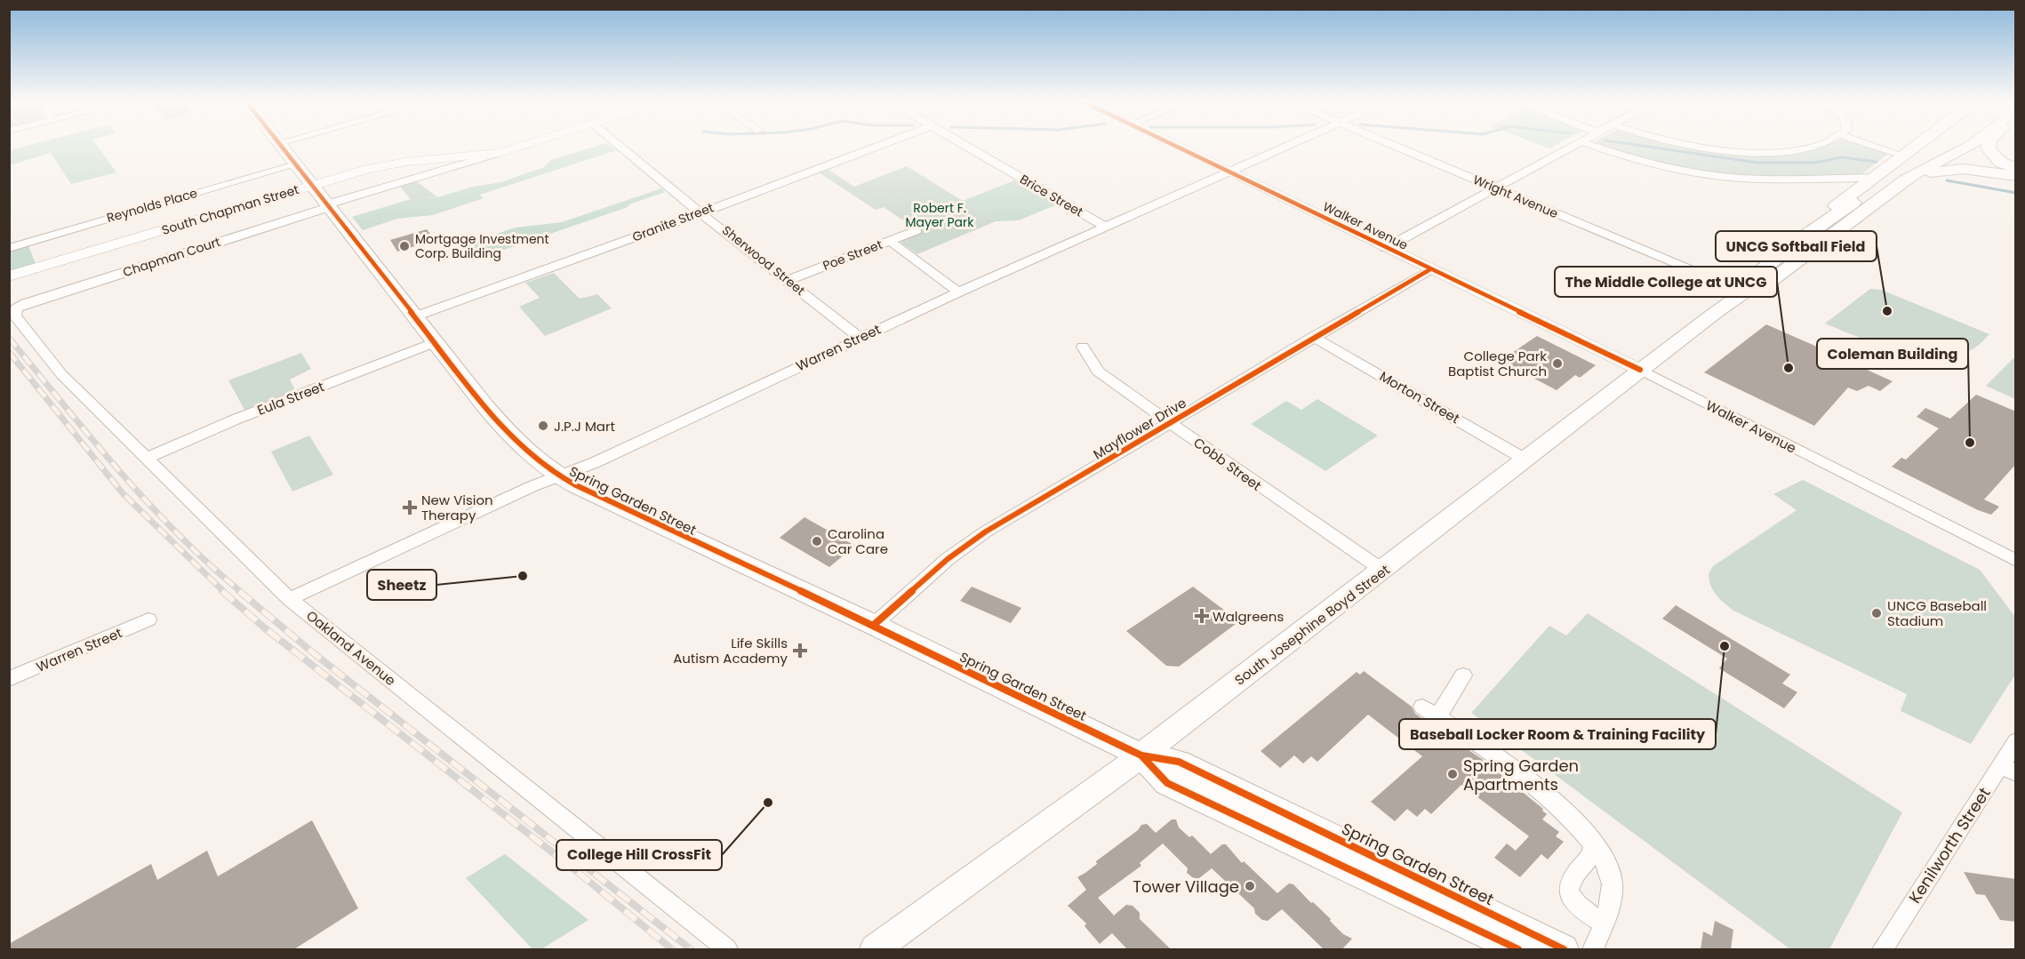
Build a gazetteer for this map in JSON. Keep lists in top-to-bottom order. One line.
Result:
{"streets":{"main road":["Spring Garden Street","South Josephine Boyd Street"],"street":["Brice Street","Wright Avenue","Reynolds Place","South Chapman Street","Granite Street","Walker Avenue","Poe Street","Chapman Court","Sherwood Street","Warren Street","Morton Street","Eula Street","Mayflower Drive","Cobb Street","Oakland Avenue","Kenilworth Street"]},"crossings":[["Brice Street","Warren Street"],["Wright Avenue","South Josephine Boyd Street"],["Reynolds Place","Spring Garden Street"],["South Chapman Street","Chapman Court"],["South Chapman Street","Spring Garden Street"],["Granite Street","Sherwood Street"],["Granite Street","Spring Garden Street"],["Walker Avenue","Warren Street"],["Walker Avenue","Mayflower Drive"],["Walker Avenue","South Josephine Boyd Street"],["Poe Street","Sherwood Street"],["Chapman Court","Spring Garden Street"],["Chapman Court","Oakland Avenue"],["Sherwood Street","Warren Street"],["Warren Street","Spring Garden Street"],["Warren Street","Oakland Avenue"],["Morton Street","Mayflower Drive"],["Morton Street","South Josephine Boyd Street"],["Eula Street","Spring Garden Street"],["Eula Street","Oakland Avenue"],["Mayflower Drive","Cobb Street"],["Mayflower Drive","Spring Garden Street"],["Cobb Street","South Josephine Boyd Street"],["Spring Garden Street","South Josephine Boyd Street"]],"parks":["Robert F. Mayer Park"],"places":{"other":["Mortgage Investment Corp. Building","UNCG Softball Field","College Park Baptist Church","The Middle College at UNCG","J.P.J Mart","Coleman Building","Carolina Car Care","Sheetz","UNCG Baseball Stadium","Baseball Locker Room & Training Facility","Spring Garden Apartments","College Hill CrossFit","Tower Village"],"health":["New Vision Therapy","Walgreens","Life Skills Autism Academy"]}}
